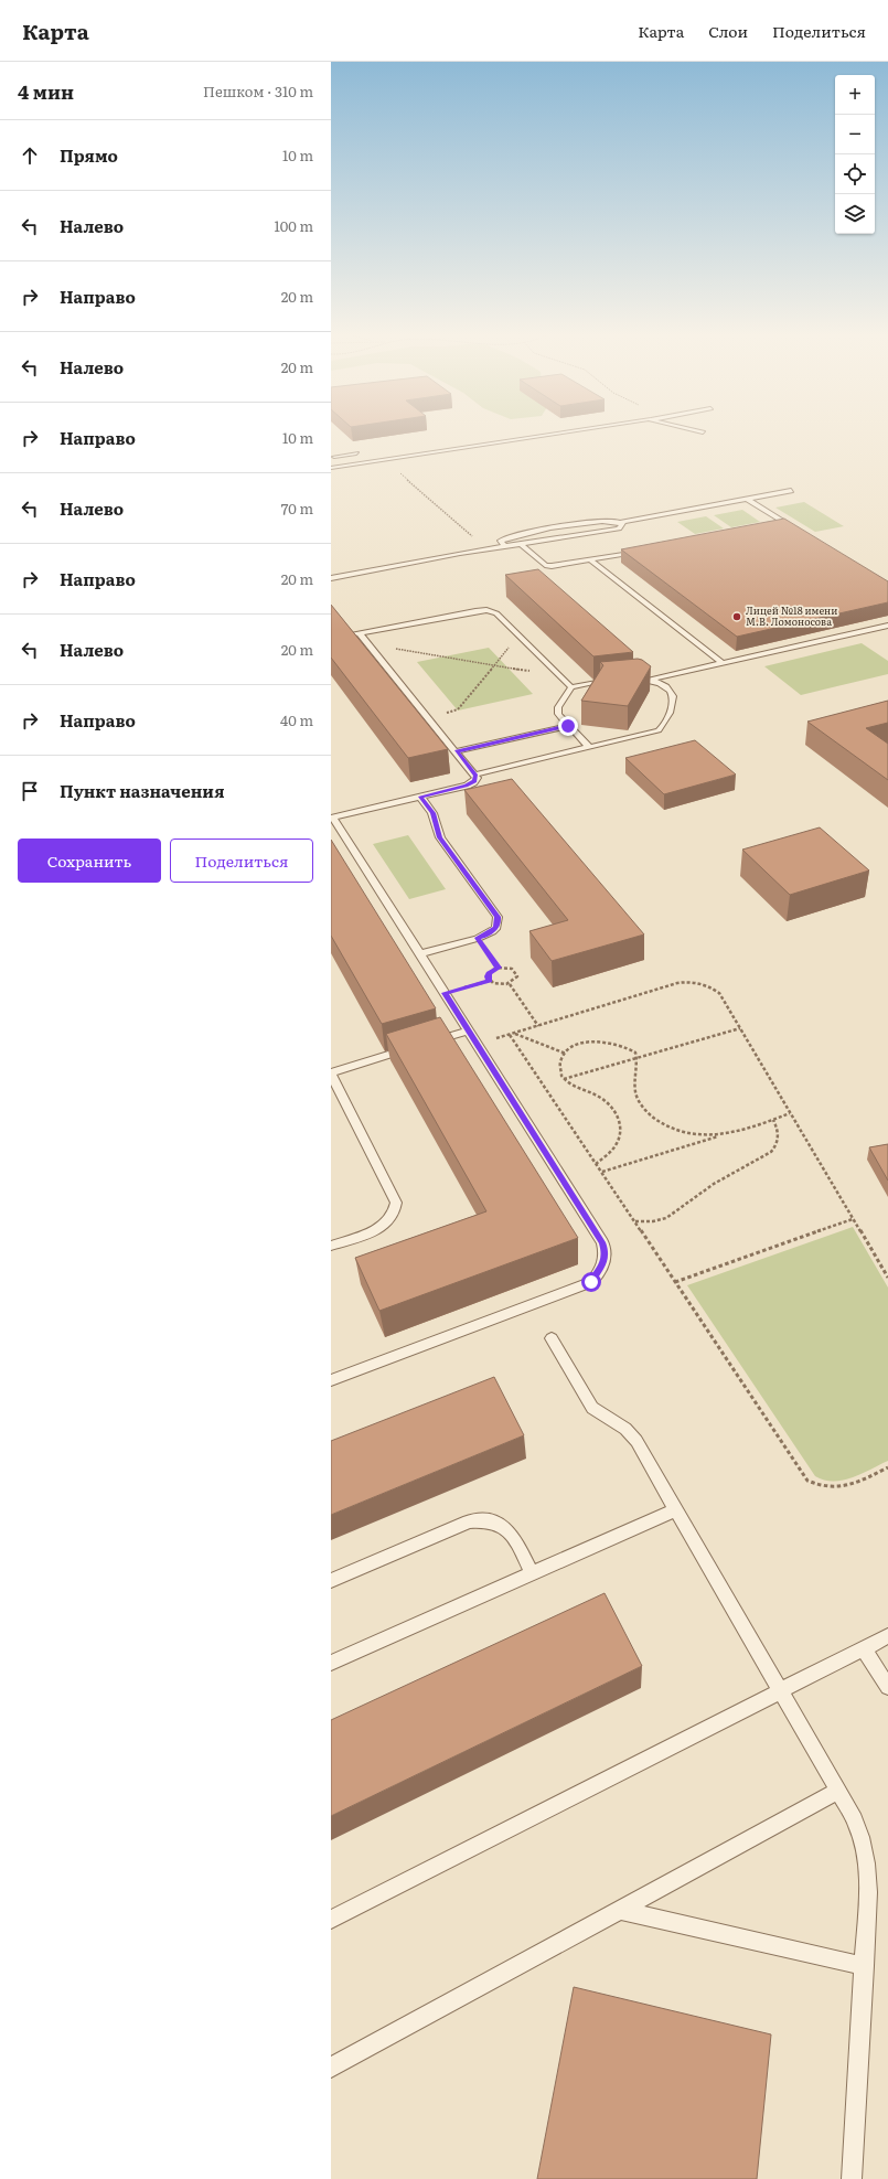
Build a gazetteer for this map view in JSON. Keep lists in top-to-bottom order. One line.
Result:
{"places":["Лицей №18 имени М.В. Ломоносова"],"page":{"header":"Карта","nav":["Карта","Слои","Поделиться"],"heading":["4 мин","Пешком · 310 m"],"map_buttons":["+","−"],"list":[["Прямо","10 m"],["Налево","100 m"],["Направо","20 m"],["Налево","20 m"],["Направо","10 m"],["Налево","70 m"],["Направо","20 m"],["Налево","20 m"],["Направо","40 m"],"Пункт назначения"],"buttons":["Сохранить","Поделиться"]}}
